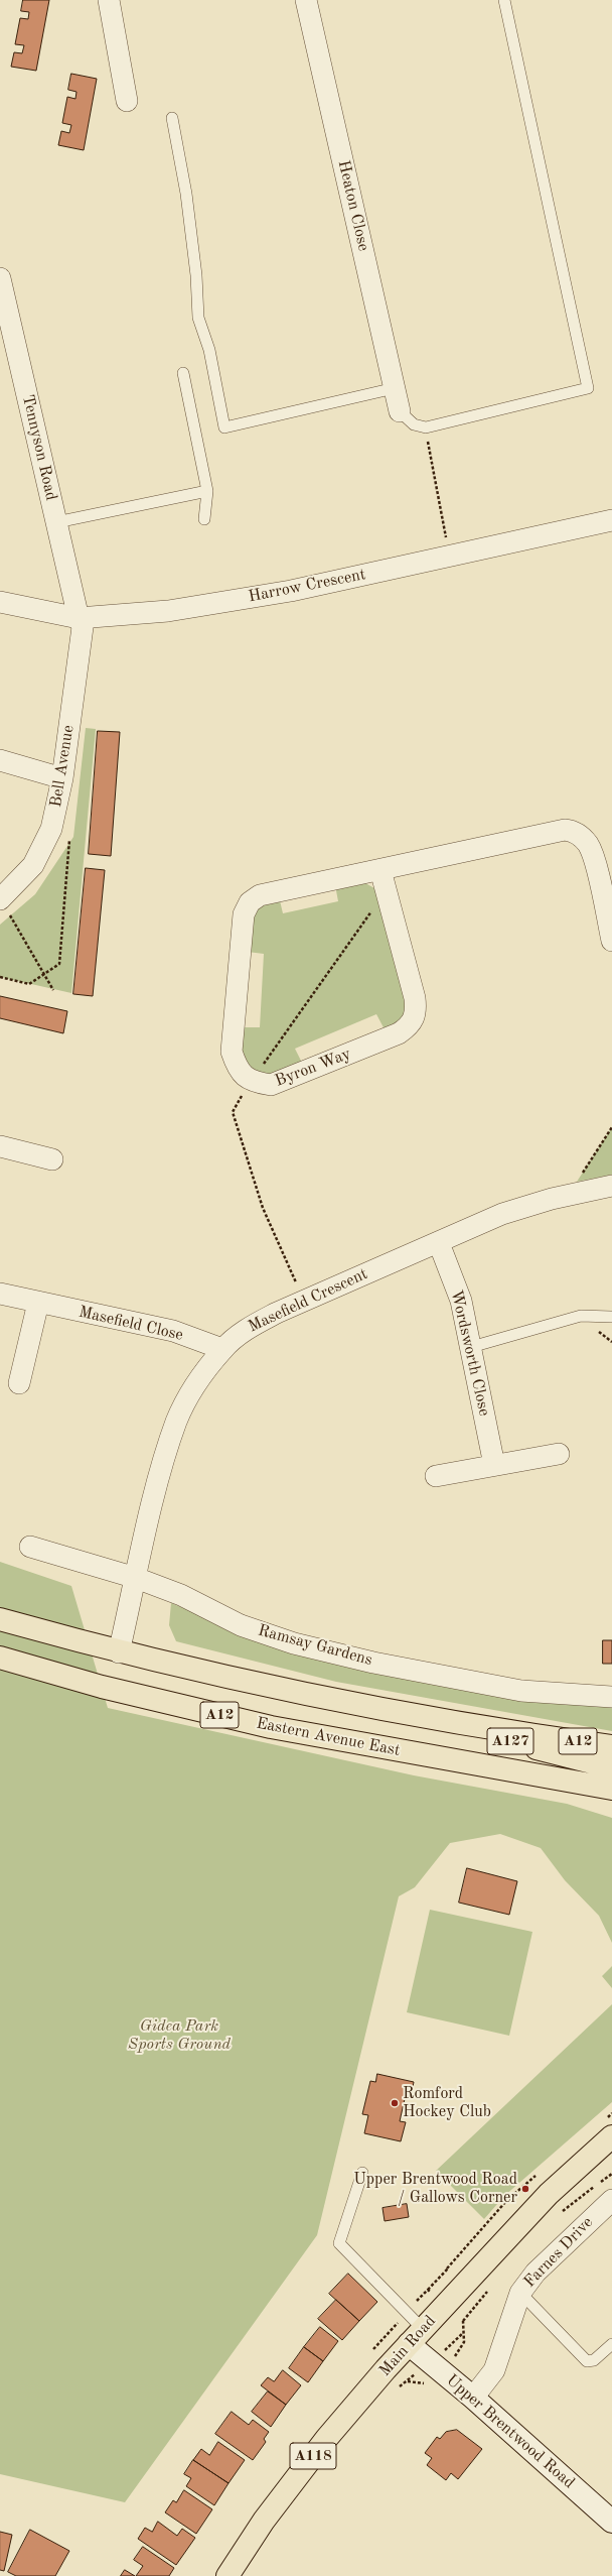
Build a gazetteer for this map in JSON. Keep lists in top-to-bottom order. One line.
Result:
{"streets":{"main road":["A12","Eastern Avenue East","A127","Main Road","A118"],"street":["Heaton Close","Tennyson Road","Harrow Crescent","Bell Avenue","Byron Way","Masefield Crescent","Masefield Close","Wordsworth Close","Ramsay Gardens","Farnes Drive","Upper Brentwood Road"]},"crossings":[["Tennyson Road","Harrow Crescent"],["Tennyson Road","Bell Avenue"],["Harrow Crescent","Bell Avenue"],["Masefield Crescent","Masefield Close"],["Masefield Crescent","Wordsworth Close"],["Masefield Crescent","Ramsay Gardens"],["Masefield Crescent","A12"],["A12","A127"],["Eastern Avenue East","A127"],["Farnes Drive","Upper Brentwood Road"],["Main Road","Upper Brentwood Road"]],"parks":["Gidea Park Sports Ground"],"places":["Romford Hockey Club","Upper Brentwood Road / Gallows Corner"]}
